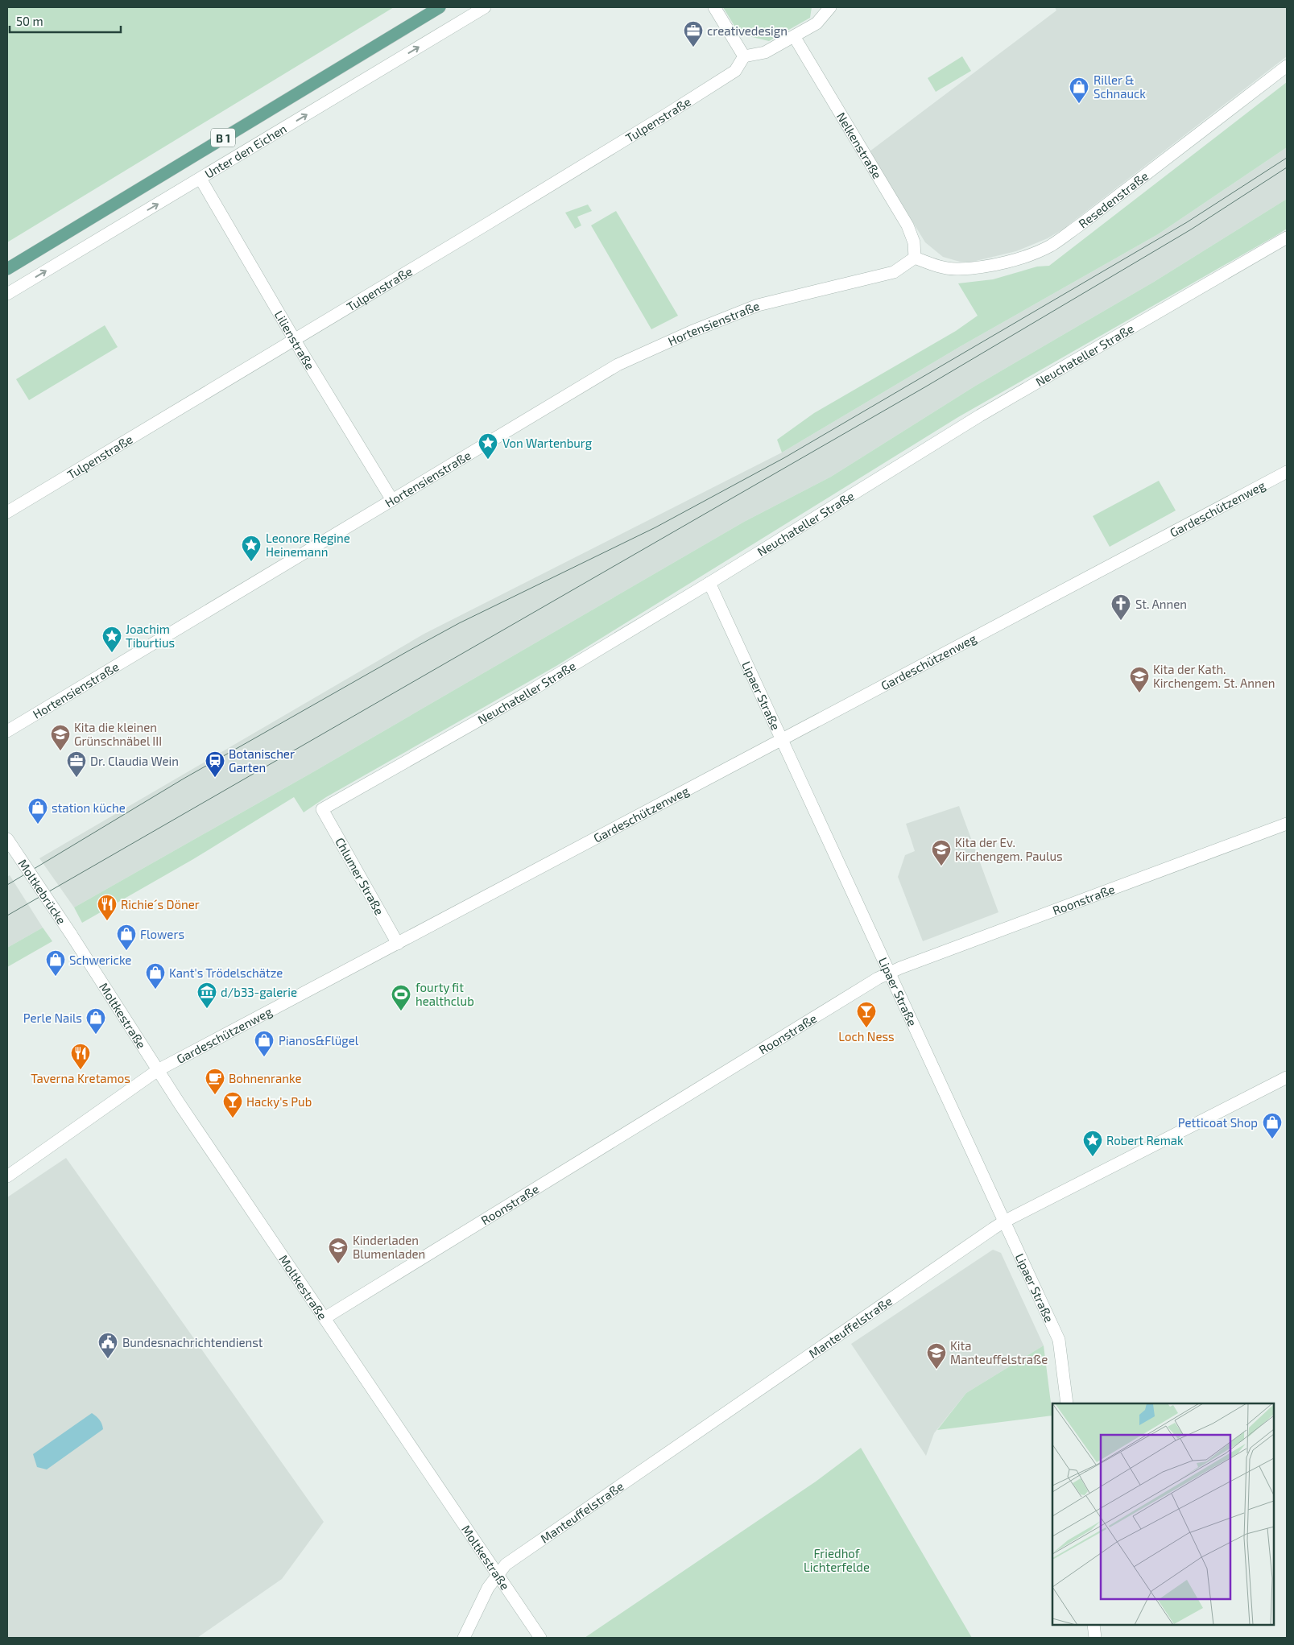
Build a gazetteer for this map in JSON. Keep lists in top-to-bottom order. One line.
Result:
{"streets":{"main road":["B 1","Unter den Eichen"],"street":["Tulpenstraße","Nelkenstraße","Resedenstraße","Hortensienstraße","Lilienstraße","Neuchateller Straße","Gardeschützenweg","Lipaer Straße","Chlumer Straße","Moltkebrücke","Roonstraße","Moltkestraße","Manteuffelstraße"]},"crossings":[["Tulpenstraße","Lilienstraße"],["Nelkenstraße","Resedenstraße"],["Nelkenstraße","Hortensienstraße"],["Unter den Eichen","Lilienstraße"],["Resedenstraße","Hortensienstraße"],["Hortensienstraße","Lilienstraße"],["Neuchateller Straße","Lipaer Straße"],["Neuchateller Straße","Chlumer Straße"],["Gardeschützenweg","Lipaer Straße"],["Gardeschützenweg","Chlumer Straße"],["Gardeschützenweg","Moltkestraße"],["Lipaer Straße","Roonstraße"],["Lipaer Straße","Manteuffelstraße"],["Moltkebrücke","Moltkestraße"],["Roonstraße","Moltkestraße"],["Moltkestraße","Manteuffelstraße"]],"parks":["Friedhof Lichterfelde"],"places":{"office":["creativedesign","Dr. Claudia Wein"],"shop":["Riller & Schnauck","station küche","Flowers","Schwericke","Kant's Trödelschätze","Perle Nails","Pianos&Flügel","Petticoat Shop"],"place":["Von Wartenburg","Leonore Regine Heinemann","Joachim Tiburtius","Robert Remak"],"church":["St. Annen"],"school or university":["Kita der Kath. Kirchengem. St. Annen","Kita die kleinen Grünschnäbel III","Kita der Ev. Kirchengem. Paulus","Kinderladen Blumenladen","Kita Manteuffelstraße"],"station":["Botanischer Garten"],"restaurant":["Richie´s Döner","Taverna Kretamos"],"museum":["d/b33-galerie"],"sports":["fourty fit healthclub"],"bar":["Loch Ness","Hacky's Pub"],"cafe":["Bohnenranke"],"public building":["Bundesnachrichtendienst"]},"scale_bar":"50 m"}
